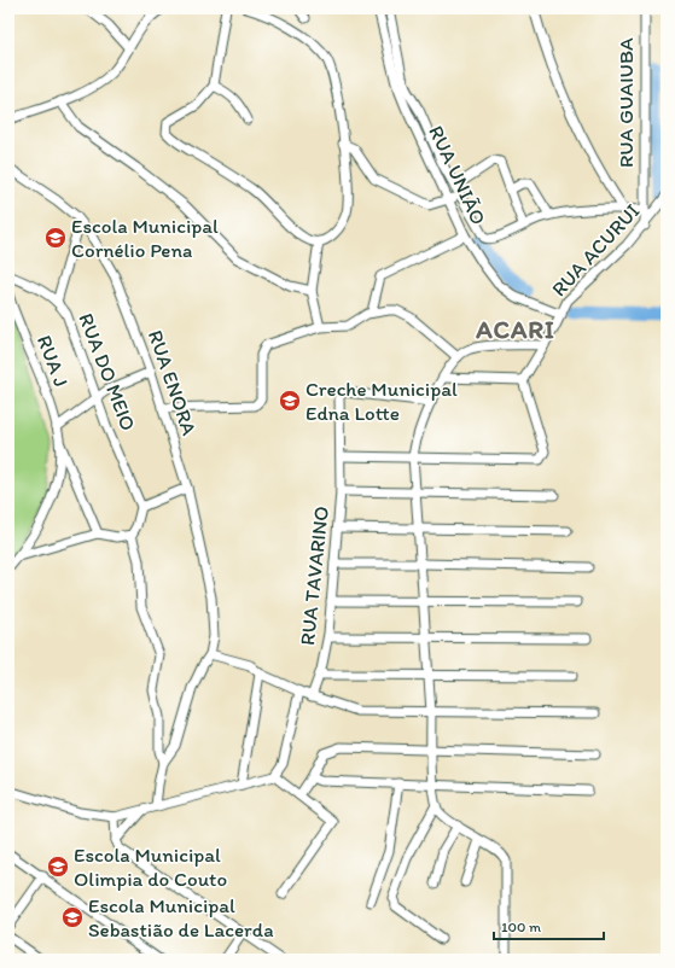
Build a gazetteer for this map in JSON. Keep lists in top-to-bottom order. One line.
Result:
{"streets":{"street":["RUA GUAIUBA","RUA UNIÃO","RUA ACURUI","RUA J","RUA DO MEIO","RUA ENORA","RUA TAVARINO"]},"crossings":[["RUA GUAIUBA","RUA ACURUI"],["RUA UNIÃO","RUA ACURUI"]],"districts":["ACARI"],"places":{"school or university":["Escola Municipal Cornélio Pena","Creche Municipal Edna Lotte","Escola Municipal Olimpia do Couto","Escola Municipal Sebastião de Lacerda"]},"scale_bar":"100 m"}
